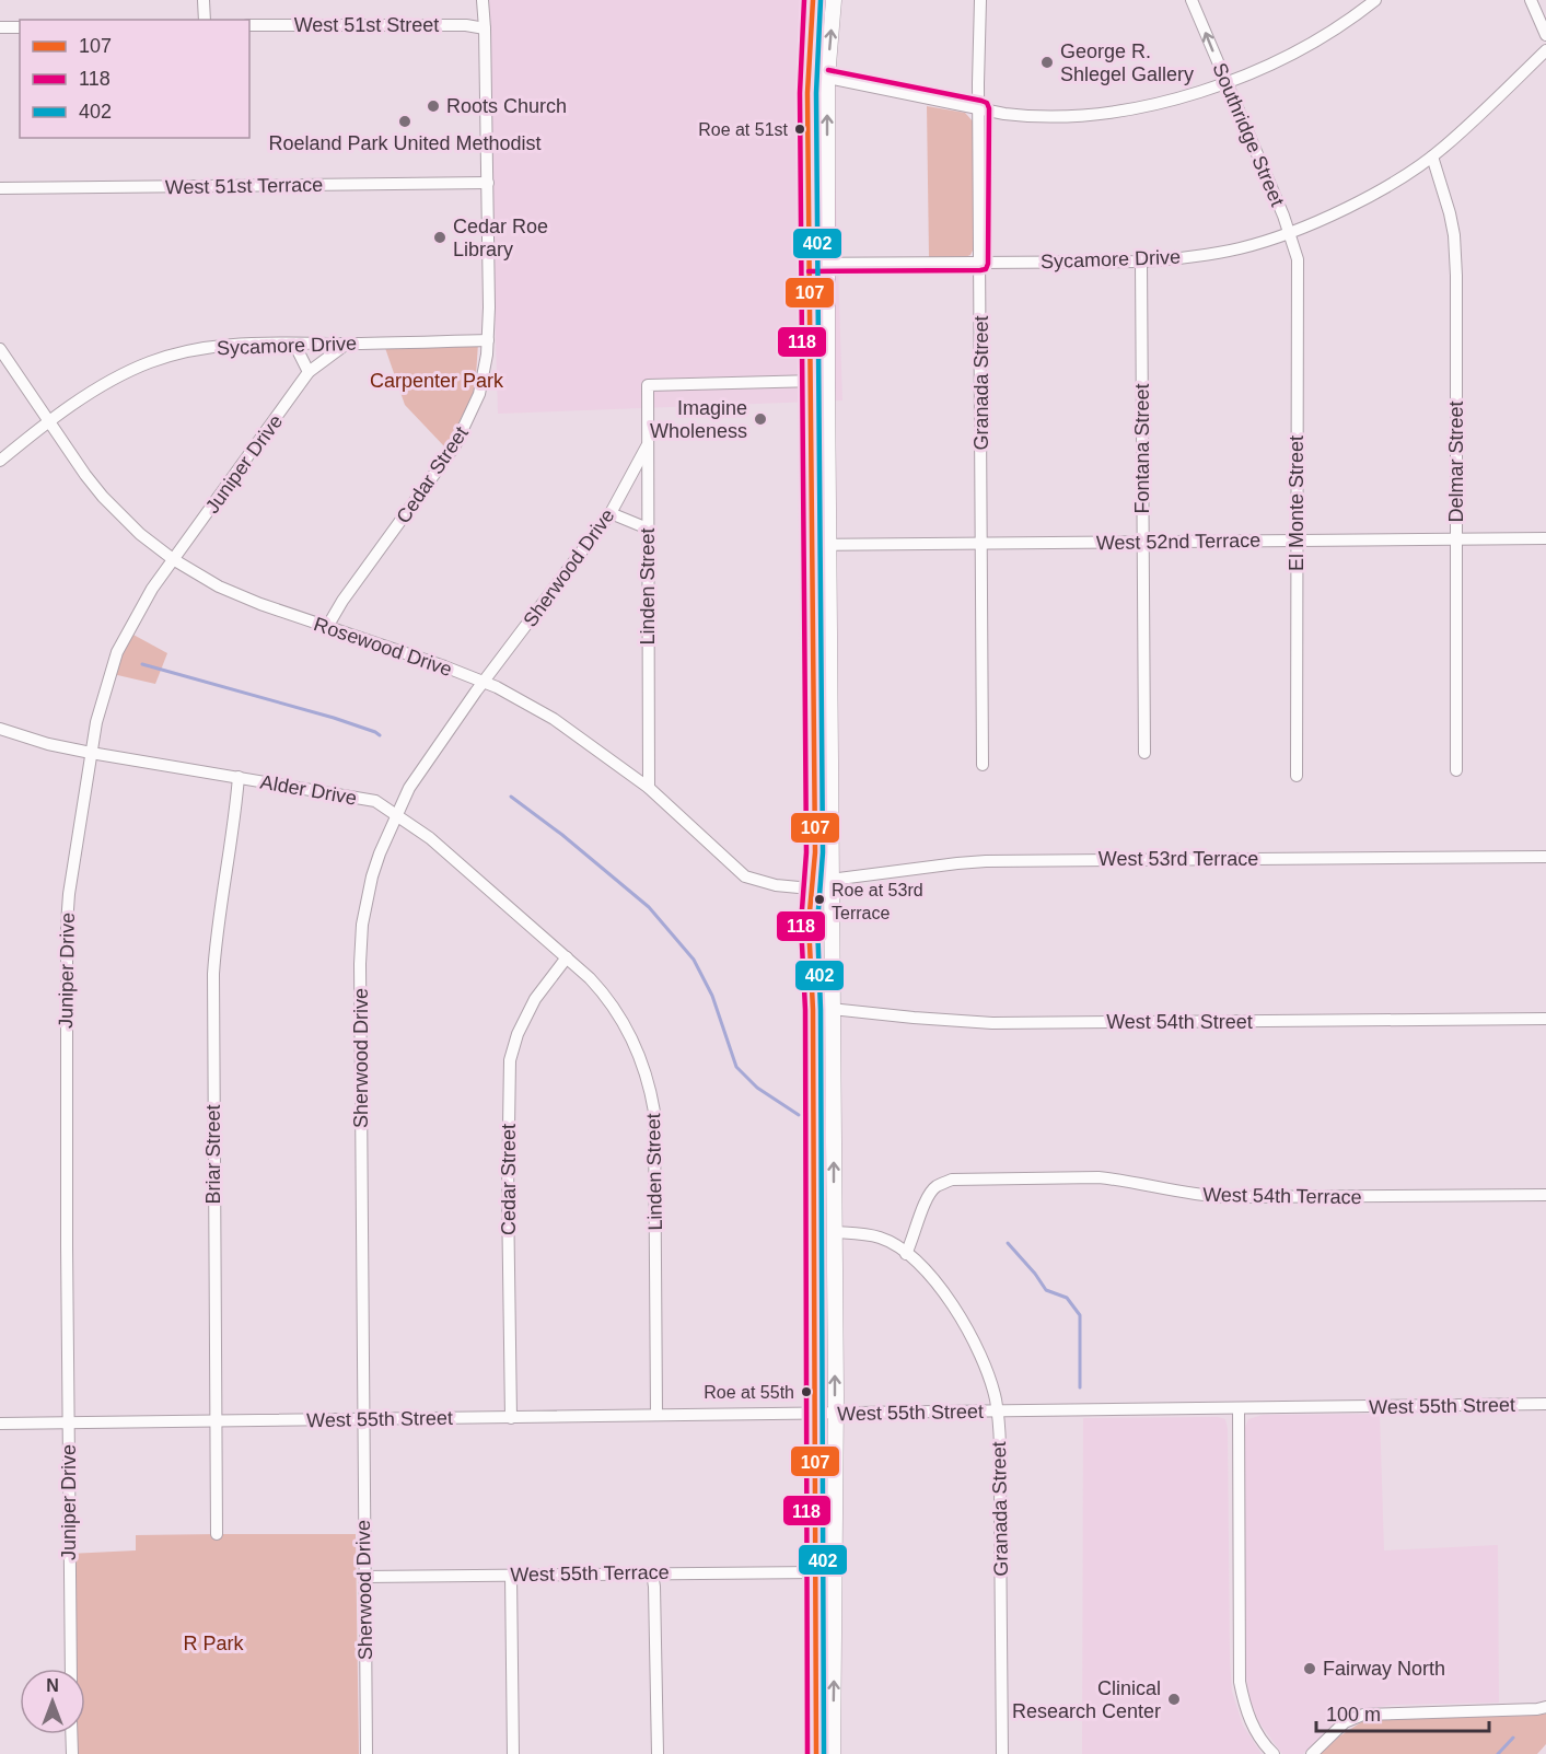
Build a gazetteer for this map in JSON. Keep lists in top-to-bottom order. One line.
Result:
{"streets":{"street":["West 51st Street","Southridge Street","West 51st Terrace","Sycamore Drive","Granada Street","Fontana Street","Delmar Street","Juniper Drive","Cedar Street","El Monte Street","West 52nd Terrace","Sherwood Drive","Linden Street","Rosewood Drive","Alder Drive","West 53rd Terrace","West 54th Street","Briar Street","West 54th Terrace","West 55th Street","West 55th Terrace"]},"crossings":[["West 51st Street","Cedar Street"],["Southridge Street","Sycamore Drive"],["Southridge Street","El Monte Street"],["West 51st Terrace","Cedar Street"],["Sycamore Drive","Granada Street"],["Sycamore Drive","Fontana Street"],["Sycamore Drive","Delmar Street"],["Sycamore Drive","Juniper Drive"],["Sycamore Drive","Cedar Street"],["Sycamore Drive","El Monte Street"],["Sycamore Drive","Rosewood Drive"],["Granada Street","West 52nd Terrace"],["Granada Street","West 54th Terrace"],["Granada Street","West 55th Street"],["Fontana Street","West 52nd Terrace"],["Delmar Street","West 52nd Terrace"],["Juniper Drive","Rosewood Drive"],["Juniper Drive","Alder Drive"],["Juniper Drive","West 55th Street"],["Cedar Street","Linden Street"],["Cedar Street","Rosewood Drive"],["Cedar Street","Alder Drive"],["Cedar Street","West 55th Street"],["El Monte Street","West 52nd Terrace"],["Sherwood Drive","Linden Street"],["Sherwood Drive","Rosewood Drive"],["Sherwood Drive","Alder Drive"],["Sherwood Drive","West 55th Street"],["Sherwood Drive","West 55th Terrace"],["Linden Street","Rosewood Drive"],["Linden Street","Alder Drive"],["Linden Street","West 55th Street"],["Rosewood Drive","West 53rd Terrace"],["Alder Drive","Briar Street"],["Briar Street","West 55th Street"]],"one_way":["Southridge Street"],"parks":["Carpenter Park","R Park"],"places":["George R. Shlegel Gallery","Roots Church","Roeland Park United Methodist","Roe at 51st","Cedar Roe Library","Imagine Wholeness","Roe at 53rd Terrace","Roe at 55th","Fairway North","Clinical Research Center"],"lines":["transit line 107","transit line 118","transit line 402"],"legend":["107","118","402"],"scale_bar":"100 m","north":"top"}
